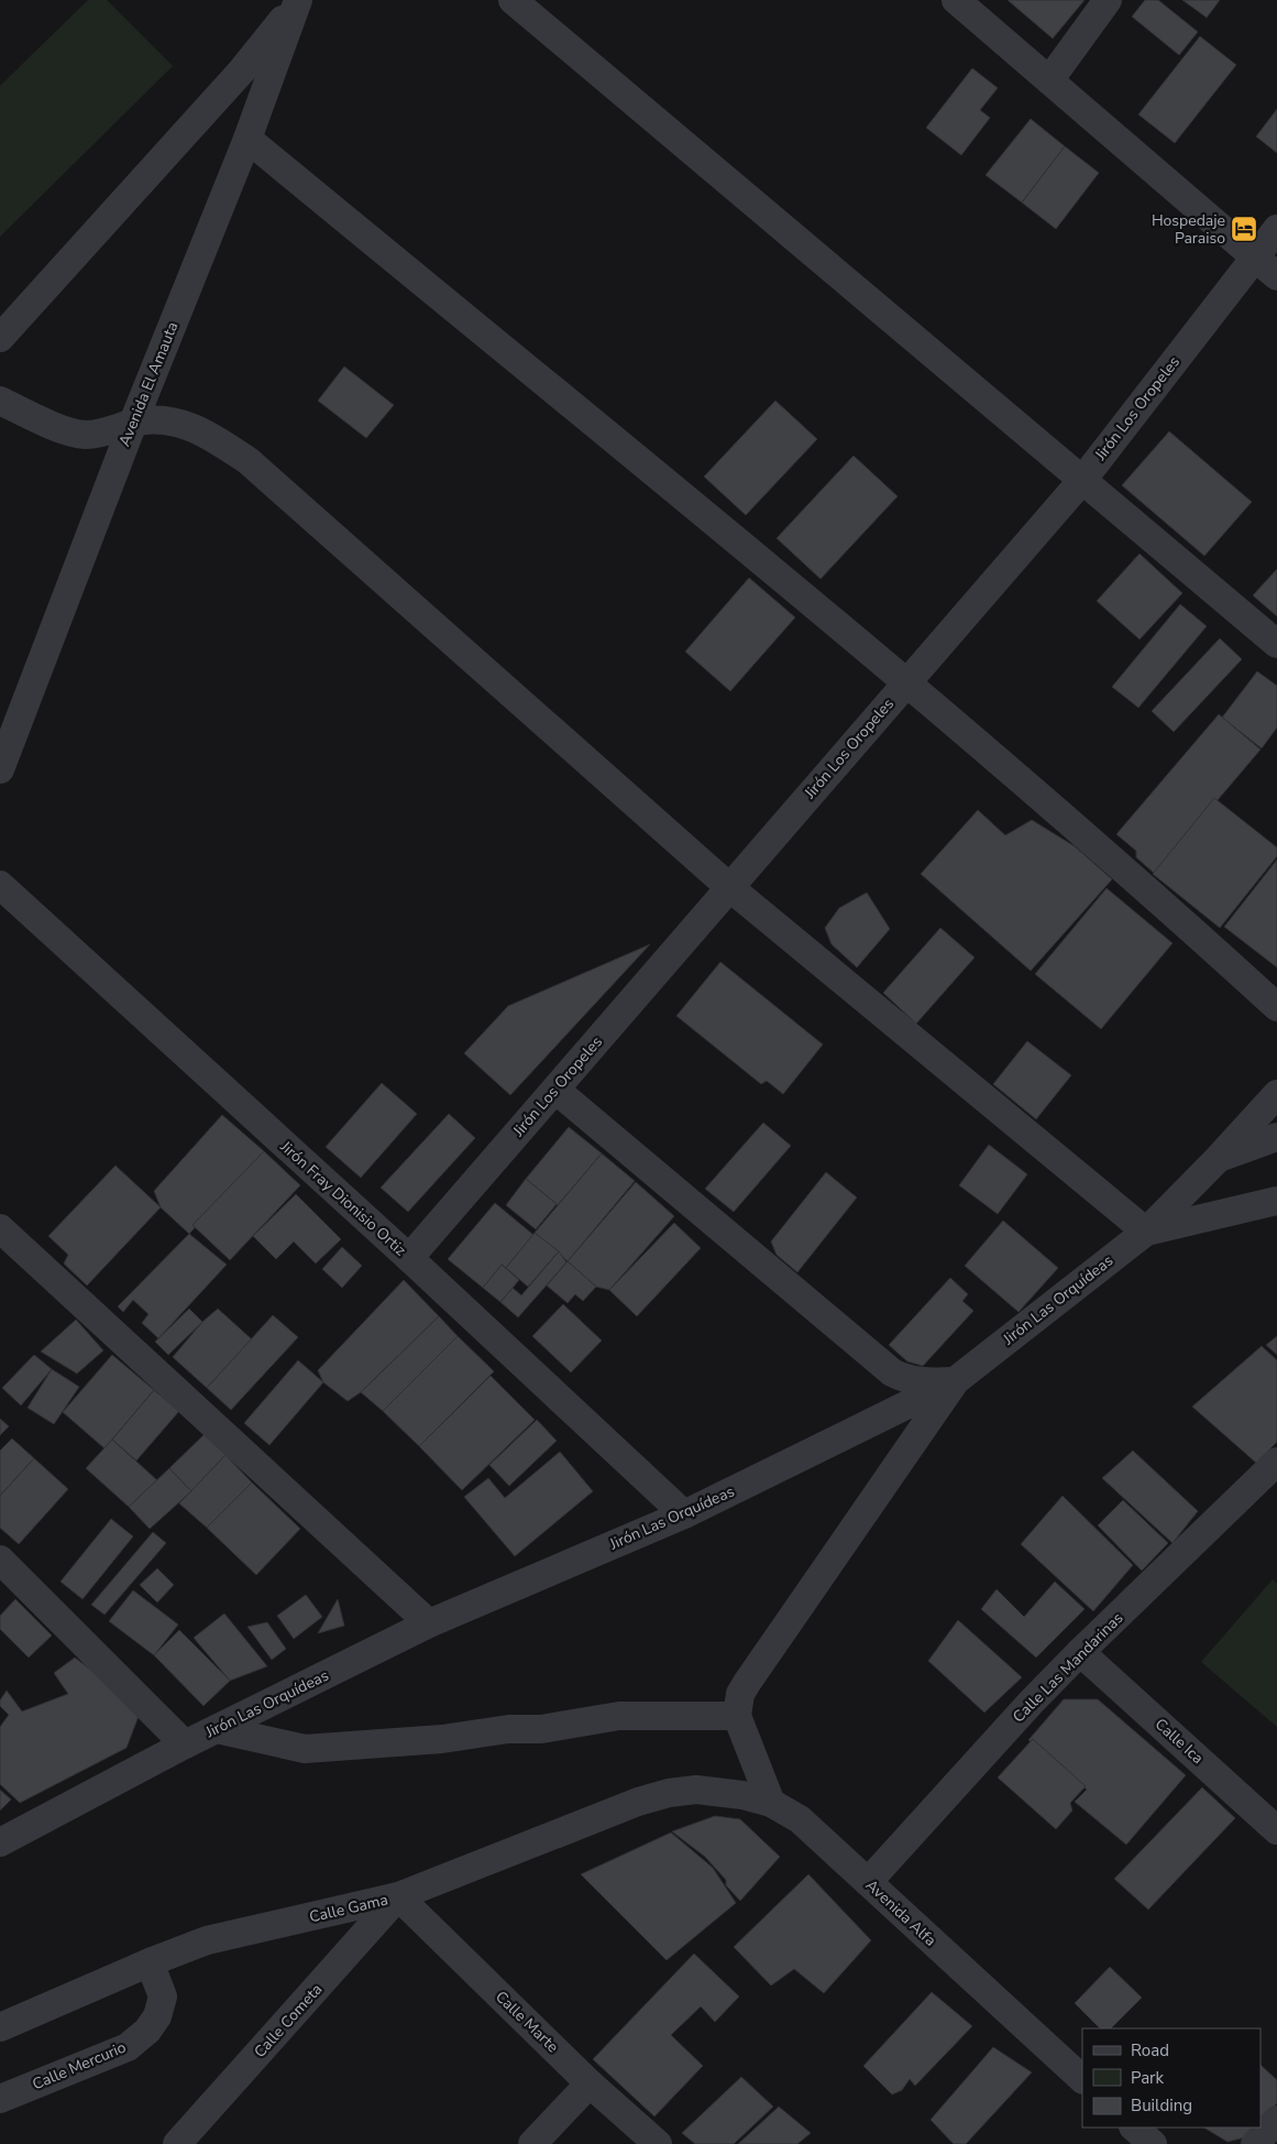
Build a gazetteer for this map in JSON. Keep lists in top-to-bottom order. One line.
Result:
{"streets":{"street":["Avenida El Amauta","Jirón Los Oropeles","Jirón Fray Dionisio Ortiz","Jirón Las Orquídeas","Calle Las Mandarinas","Calle Ica","Calle Gama","Avenida Alfa","Calle Cometa","Calle Marte","Calle Mercurio"]},"crossings":[["Jirón Los Oropeles","Jirón Fray Dionisio Ortiz"],["Jirón Fray Dionisio Ortiz","Jirón Las Orquídeas"],["Calle Las Mandarinas","Calle Ica"],["Calle Las Mandarinas","Avenida Alfa"],["Calle Gama","Avenida Alfa"],["Calle Gama","Calle Cometa"],["Calle Gama","Calle Marte"],["Calle Gama","Calle Mercurio"],["Calle Cometa","Calle Marte"]],"places":{"hotel":["Hospedaje Paraiso"]},"legend":["Road","Park","Building"]}
